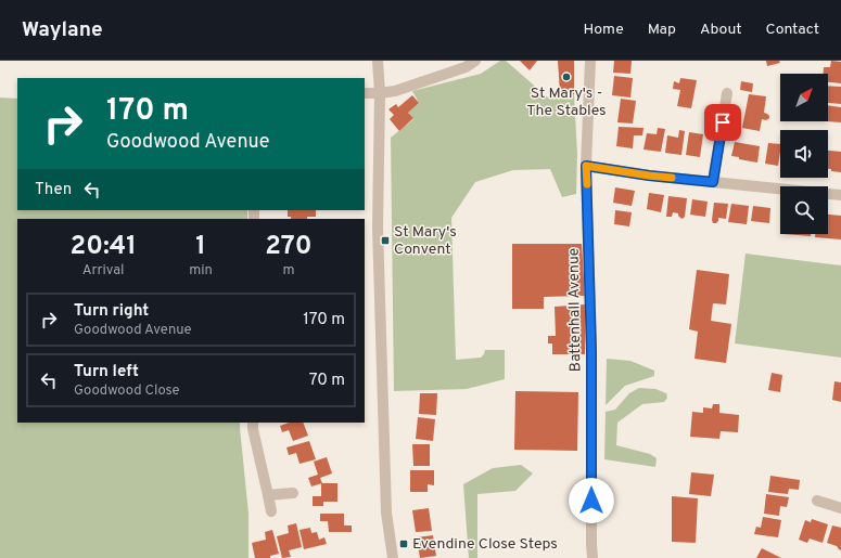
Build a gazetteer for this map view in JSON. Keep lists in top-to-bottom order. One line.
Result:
{"streets":{"street":["Battenhall Avenue"]},"places":{"other":["St Mary's - The Stables"],"transit":["St Mary's Convent","Evendine Close Steps"]},"north":"top right","page":{"header":"Waylane","nav":["Home","Map","About","Contact"],"turn":["170 m","Goodwood Avenue"],"then":"Then","eta":["20:41","Arrival","1","min","270","m"],"list":[{"name":"Turn right","note":"Goodwood Avenue","value":"170 m"},{"name":"Turn left","note":"Goodwood Close","value":"70 m"}]}}
